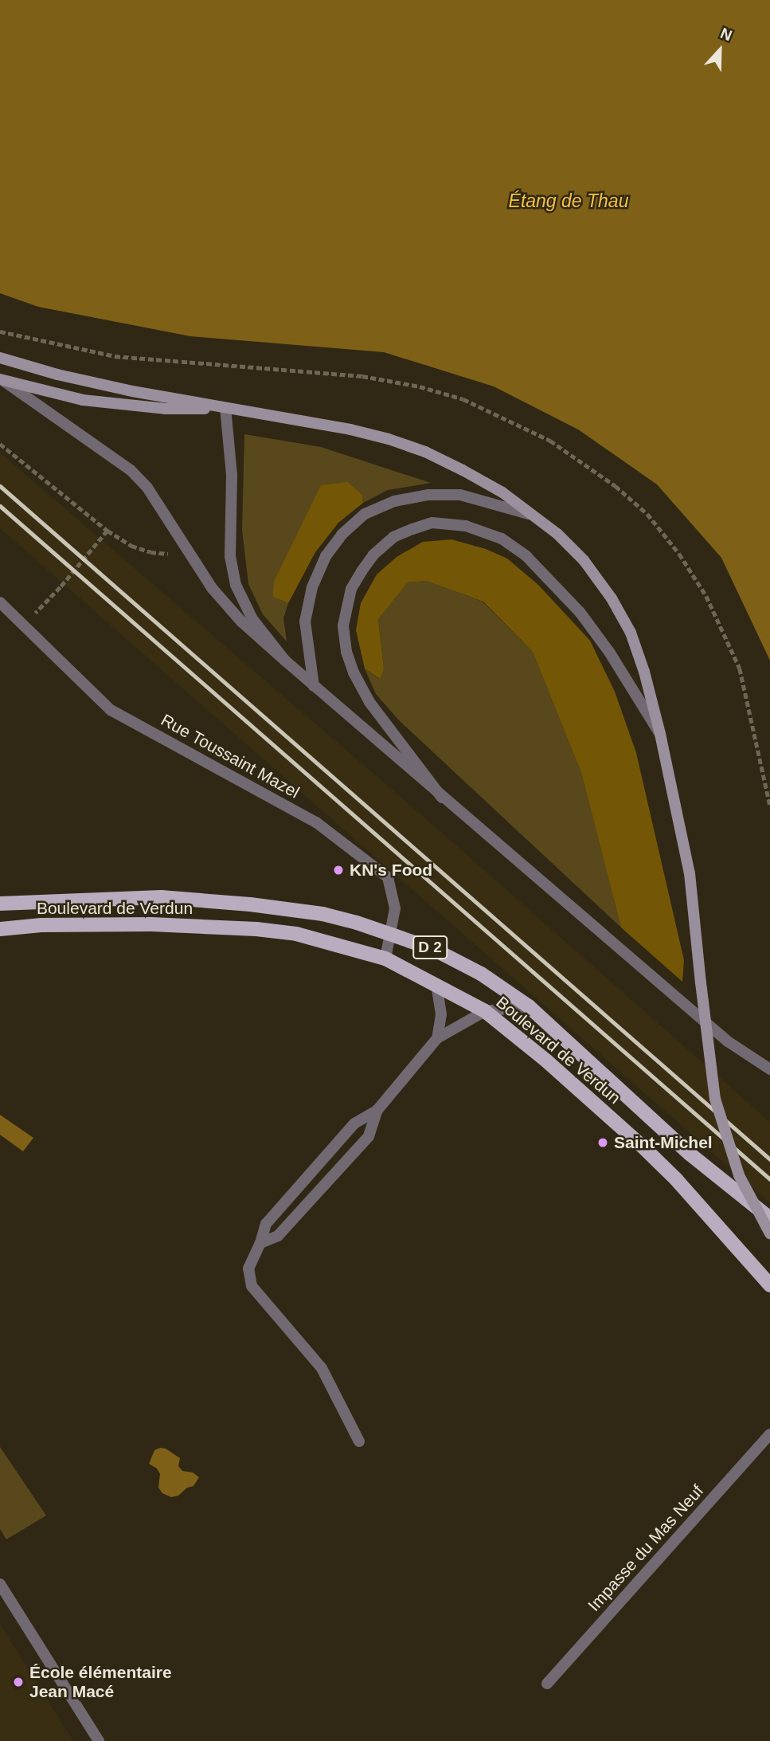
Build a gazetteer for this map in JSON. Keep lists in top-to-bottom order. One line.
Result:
{"streets":{"main road":["Boulevard de Verdun","D 2"],"street":["Rue Toussaint Mazel","Impasse du Mas Neuf"]},"crossings":[["Rue Toussaint Mazel","Boulevard de Verdun"]],"water":["Étang de Thau"],"places":["KN's Food","Saint-Michel","École élémentaire Jean Macé"],"north":"top"}
